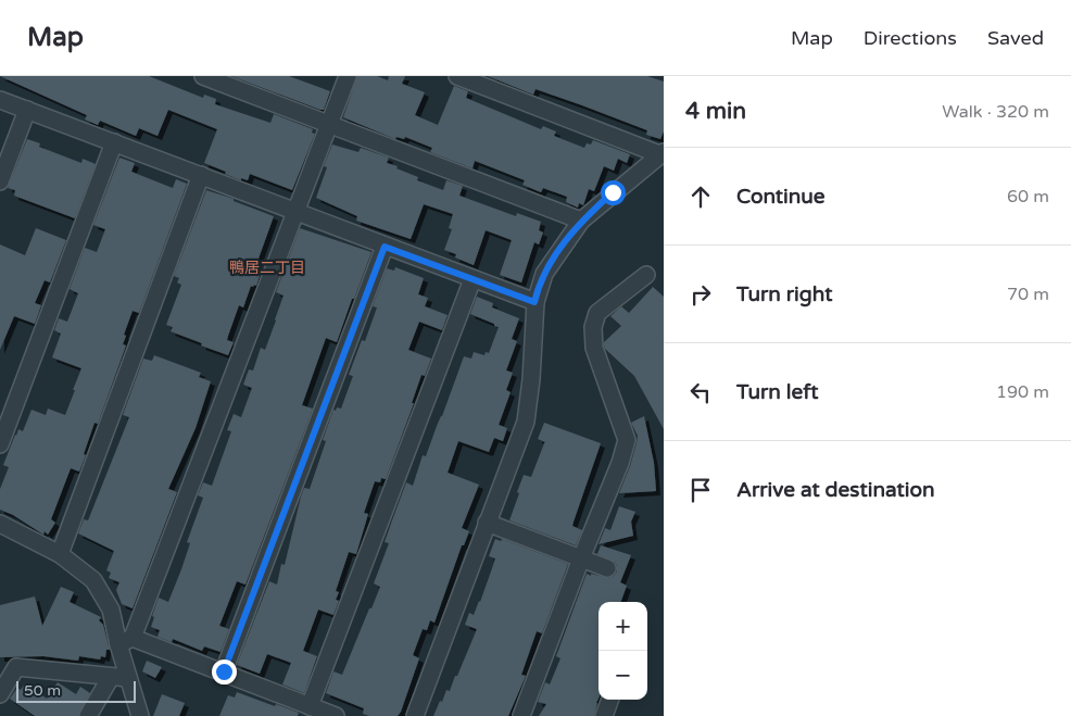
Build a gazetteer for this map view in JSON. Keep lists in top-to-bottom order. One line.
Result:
{"districts":["鴨居二丁目"],"scale_bar":"50 m","page":{"header":"Map","nav":["Map","Directions","Saved"],"heading":["4 min","Walk · 320 m"],"list":[["Continue","60 m"],["Turn right","70 m"],["Turn left","190 m"],"Arrive at destination"],"map_buttons":["+","−"],"scale":"50 m"}}
